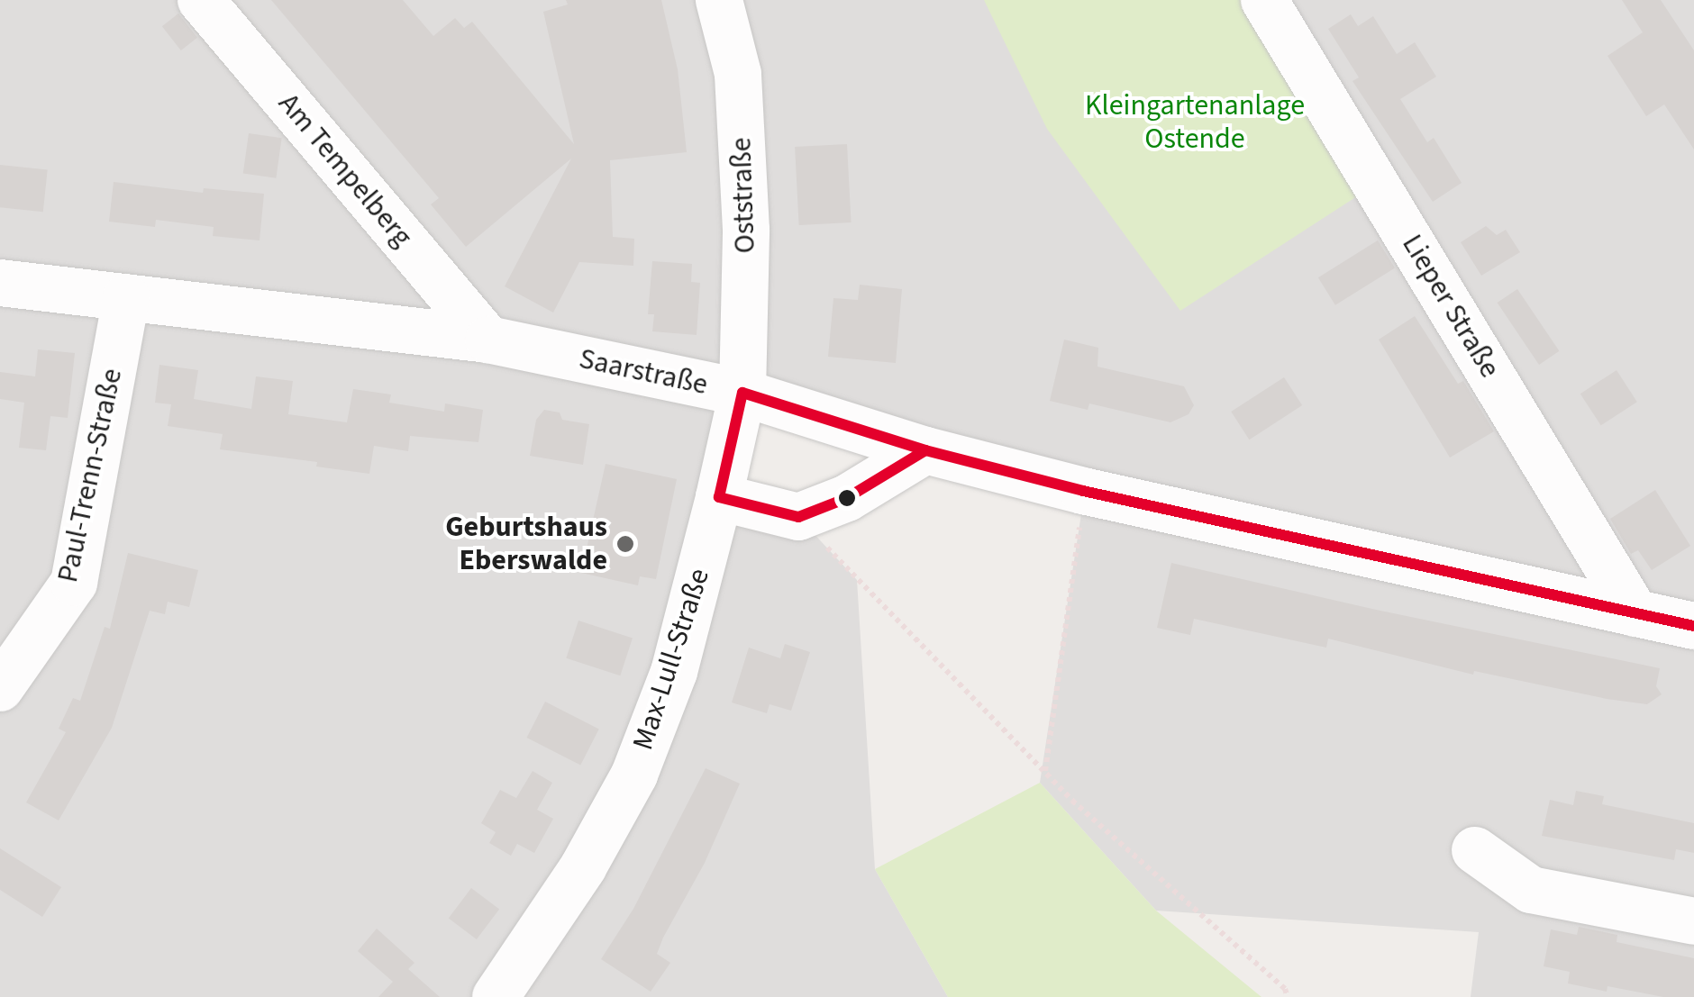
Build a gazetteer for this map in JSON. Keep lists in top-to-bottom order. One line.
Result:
{"streets":{"street":["Am Tempelberg","Oststraße","Lieper Straße","Saarstraße","Paul-Trenn-Straße","Max-Lull-Straße"]},"crossings":[["Am Tempelberg","Saarstraße"],["Oststraße","Saarstraße"],["Oststraße","Max-Lull-Straße"],["Lieper Straße","Saarstraße"],["Saarstraße","Paul-Trenn-Straße"],["Saarstraße","Max-Lull-Straße"]],"parks":["Kleingartenanlage Ostende"],"places":["Geburtshaus Eberswalde"]}
